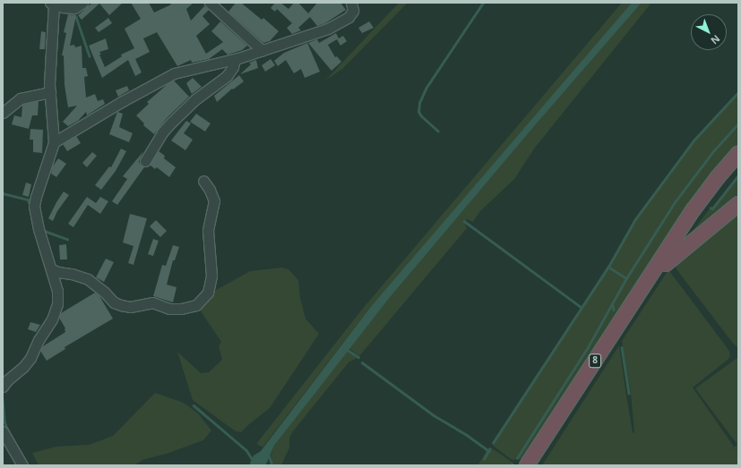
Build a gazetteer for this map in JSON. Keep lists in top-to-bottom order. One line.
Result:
{"streets":{"highway":["8"]},"north":"bottom right"}
